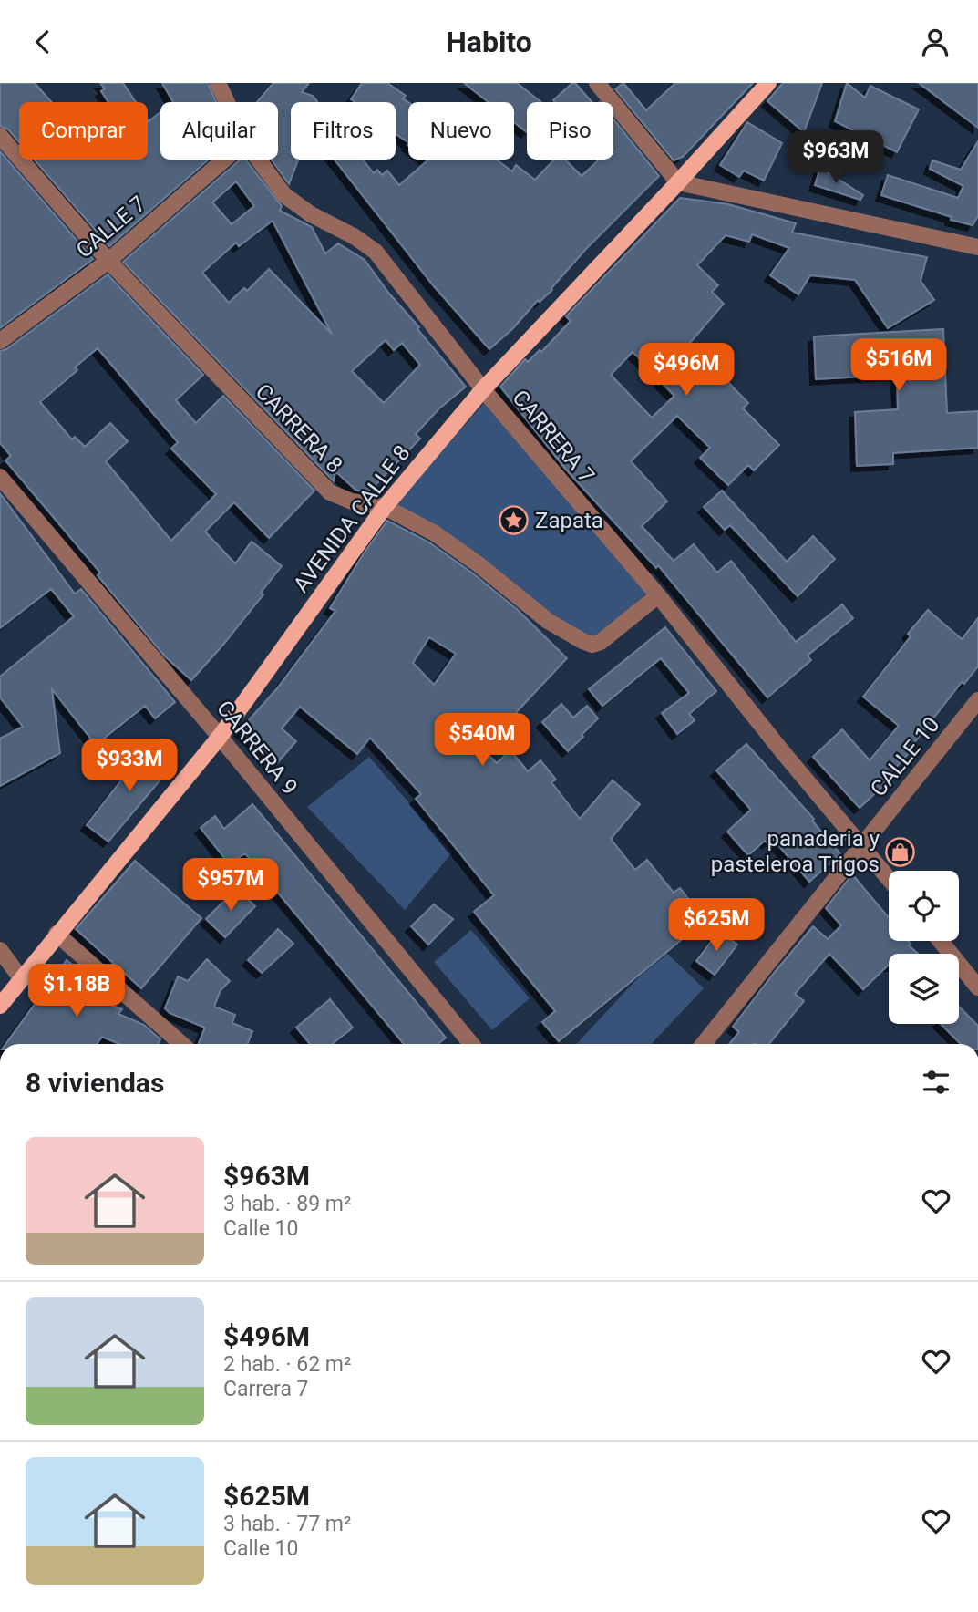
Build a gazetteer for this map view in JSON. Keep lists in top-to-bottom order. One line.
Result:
{"streets":{"main road":["AVENIDA CALLE 8"],"street":["CALLE 7","CARRERA 8","CARRERA 7","CARRERA 9","CALLE 10"]},"crossings":[["CALLE 7","CARRERA 8"],["CARRERA 8","CARRERA 7"],["CARRERA 8","AVENIDA CALLE 8"],["CARRERA 7","AVENIDA CALLE 8"],["CARRERA 7","CALLE 10"],["AVENIDA CALLE 8","CARRERA 9"]],"places":{"place":["Zapata"],"shop":["panaderia y pasteleroa Trigos"]},"page":{"header":"Habito","chip":["Comprar","Alquilar","Filtros","Nuevo","Piso"],"price":["$963M","$516M","$496M","$540M","$933M","$957M","$625M","$1.18B"],"heading":"8 viviendas","list":[{"name":"$963M","note":"3 hab. · 89 m² · Calle 10"},{"name":"$496M","note":"2 hab. · 62 m² · Carrera 7"},{"name":"$625M","note":"3 hab. · 77 m² · Calle 10"}]}}
